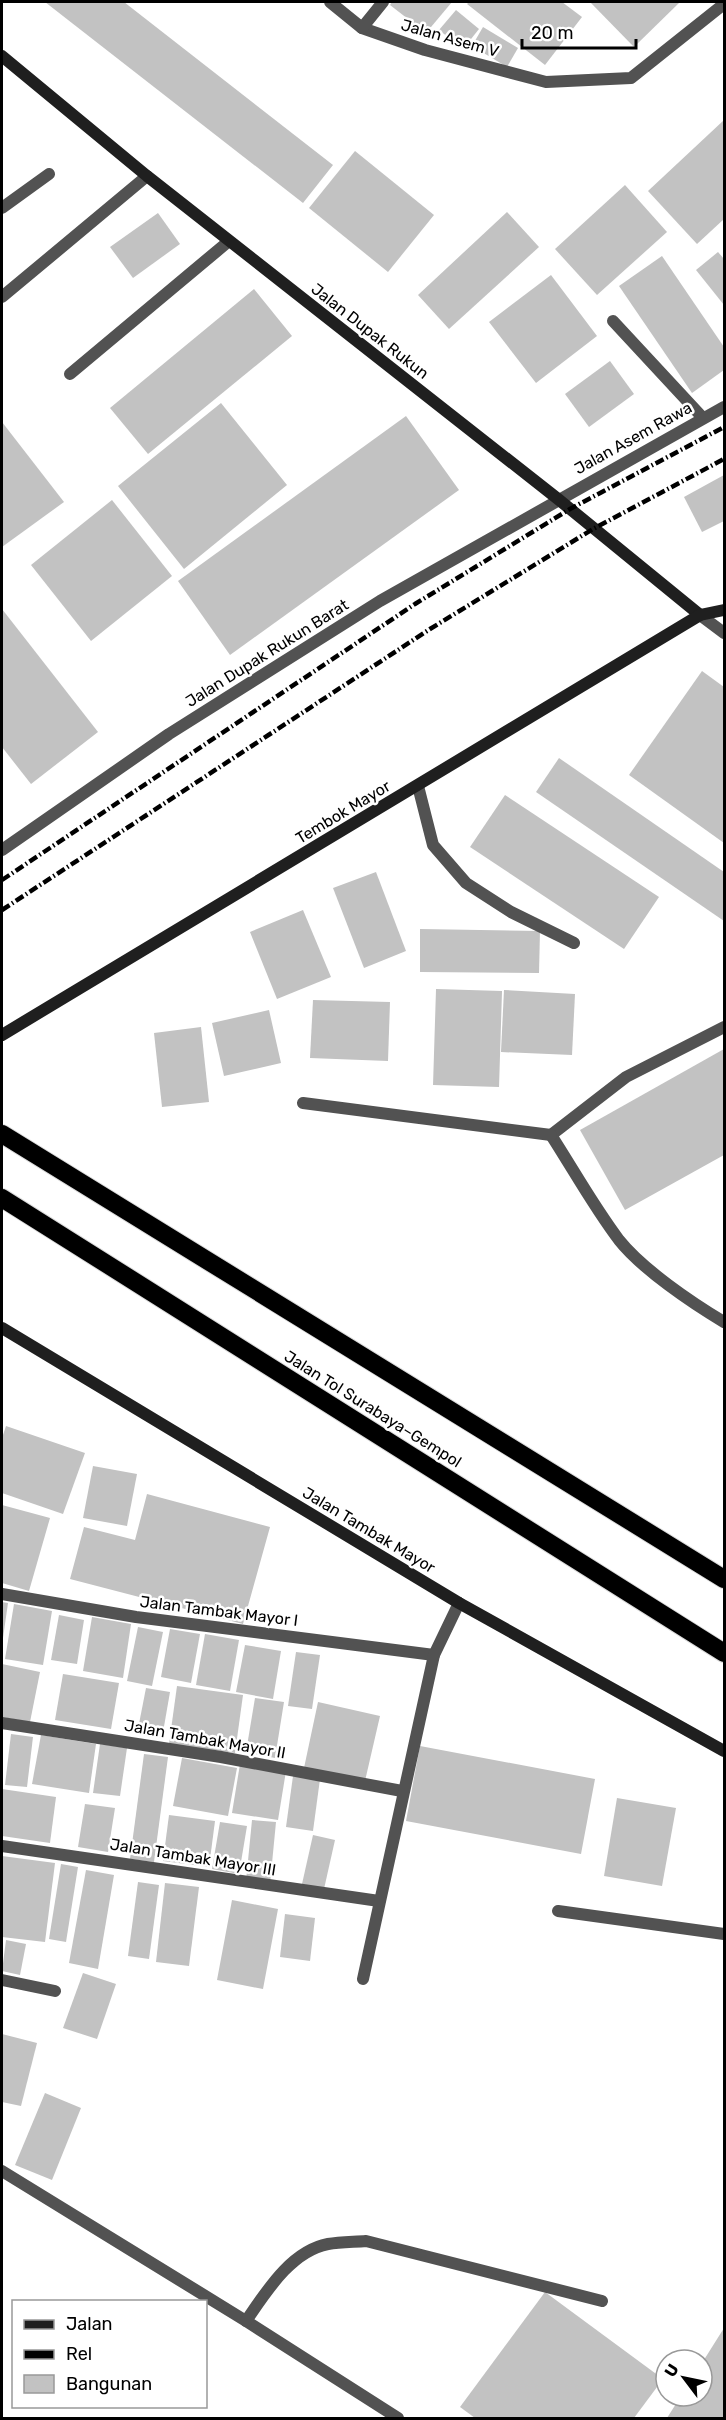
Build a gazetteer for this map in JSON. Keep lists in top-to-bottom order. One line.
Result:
{"streets":{"highway":["Jalan Tol Surabaya–Gempol"],"main road":["Jalan Dupak Rukun","Tembok Mayor","Jalan Tambak Mayor"],"street":["Jalan Asem V","Jalan Asem Rawa","Jalan Dupak Rukun Barat","Jalan Tambak Mayor I","Jalan Tambak Mayor II","Jalan Tambak Mayor III"]},"crossings":[["Jalan Dupak Rukun","Jalan Asem Rawa"],["Jalan Dupak Rukun","Jalan Dupak Rukun Barat"],["Jalan Dupak Rukun","Tembok Mayor"],["Jalan Asem Rawa","Jalan Dupak Rukun Barat"]],"legend":["Jalan","Rel","Bangunan"],"scale_bar":"20 m","north":"top left"}
